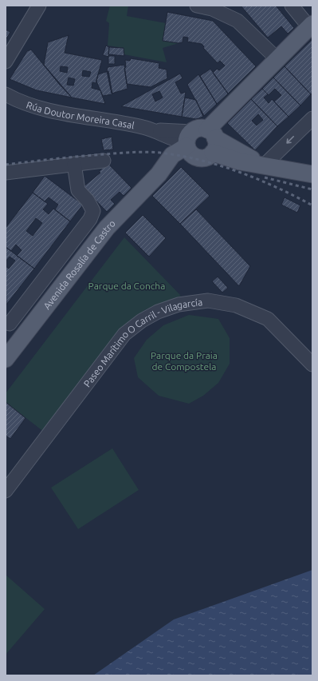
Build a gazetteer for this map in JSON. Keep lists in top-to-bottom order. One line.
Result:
{"streets":{"main road":["Avenida Rosalía de Castro"],"street":["Rúa Doutor Moreira Casal","Paseo Marítimo O Carril - Vilagarcía"]},"crossings":[["Rúa Doutor Moreira Casal","Avenida Rosalía de Castro"]],"parks":["Parque da Concha","Parque da Praia de Compostela"]}
